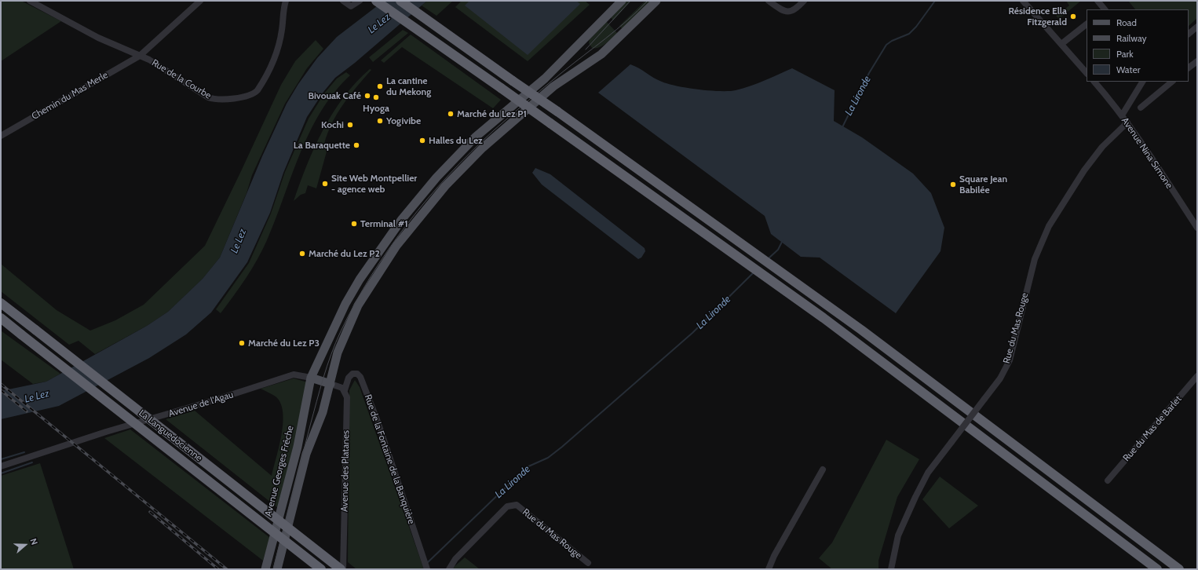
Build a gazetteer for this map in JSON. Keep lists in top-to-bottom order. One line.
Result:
{"streets":{"highway":["La Languedocienne"],"main road":["Avenue Georges Frêche"],"street":["Rue de la Courbe","Chemin du Mas Merle","Avenue Nina Simone","Rue du Mas Rouge","Avenue de l'Agau","Rue du Mas de Barlet","Rue de la Fontaine de la Banquière","Avenue des Platanes"]},"crossings":[["Rue de la Courbe","Chemin du Mas Merle"],["Avenue Nina Simone","Rue du Mas Rouge"],["Avenue de l'Agau","Avenue Georges Frêche"],["La Languedocienne","Avenue des Platanes"],["Rue de la Fontaine de la Banquière","Avenue des Platanes"]],"water":["Le Lez","La Lironde"],"places":["Résidence Ella Fitzgerald","La cantine du Mekong","Bivouak Café","Hyoga","Marché du Lez P1","Yogivibe","Kochi","Halles du Lez","La Baraquette","Site Web Montpellier - agence web","Square Jean Babilée","Terminal #1","Marché du Lez P2","Marché du Lez P3"],"legend":["Road","Railway","Park","Water"],"north":"right"}
